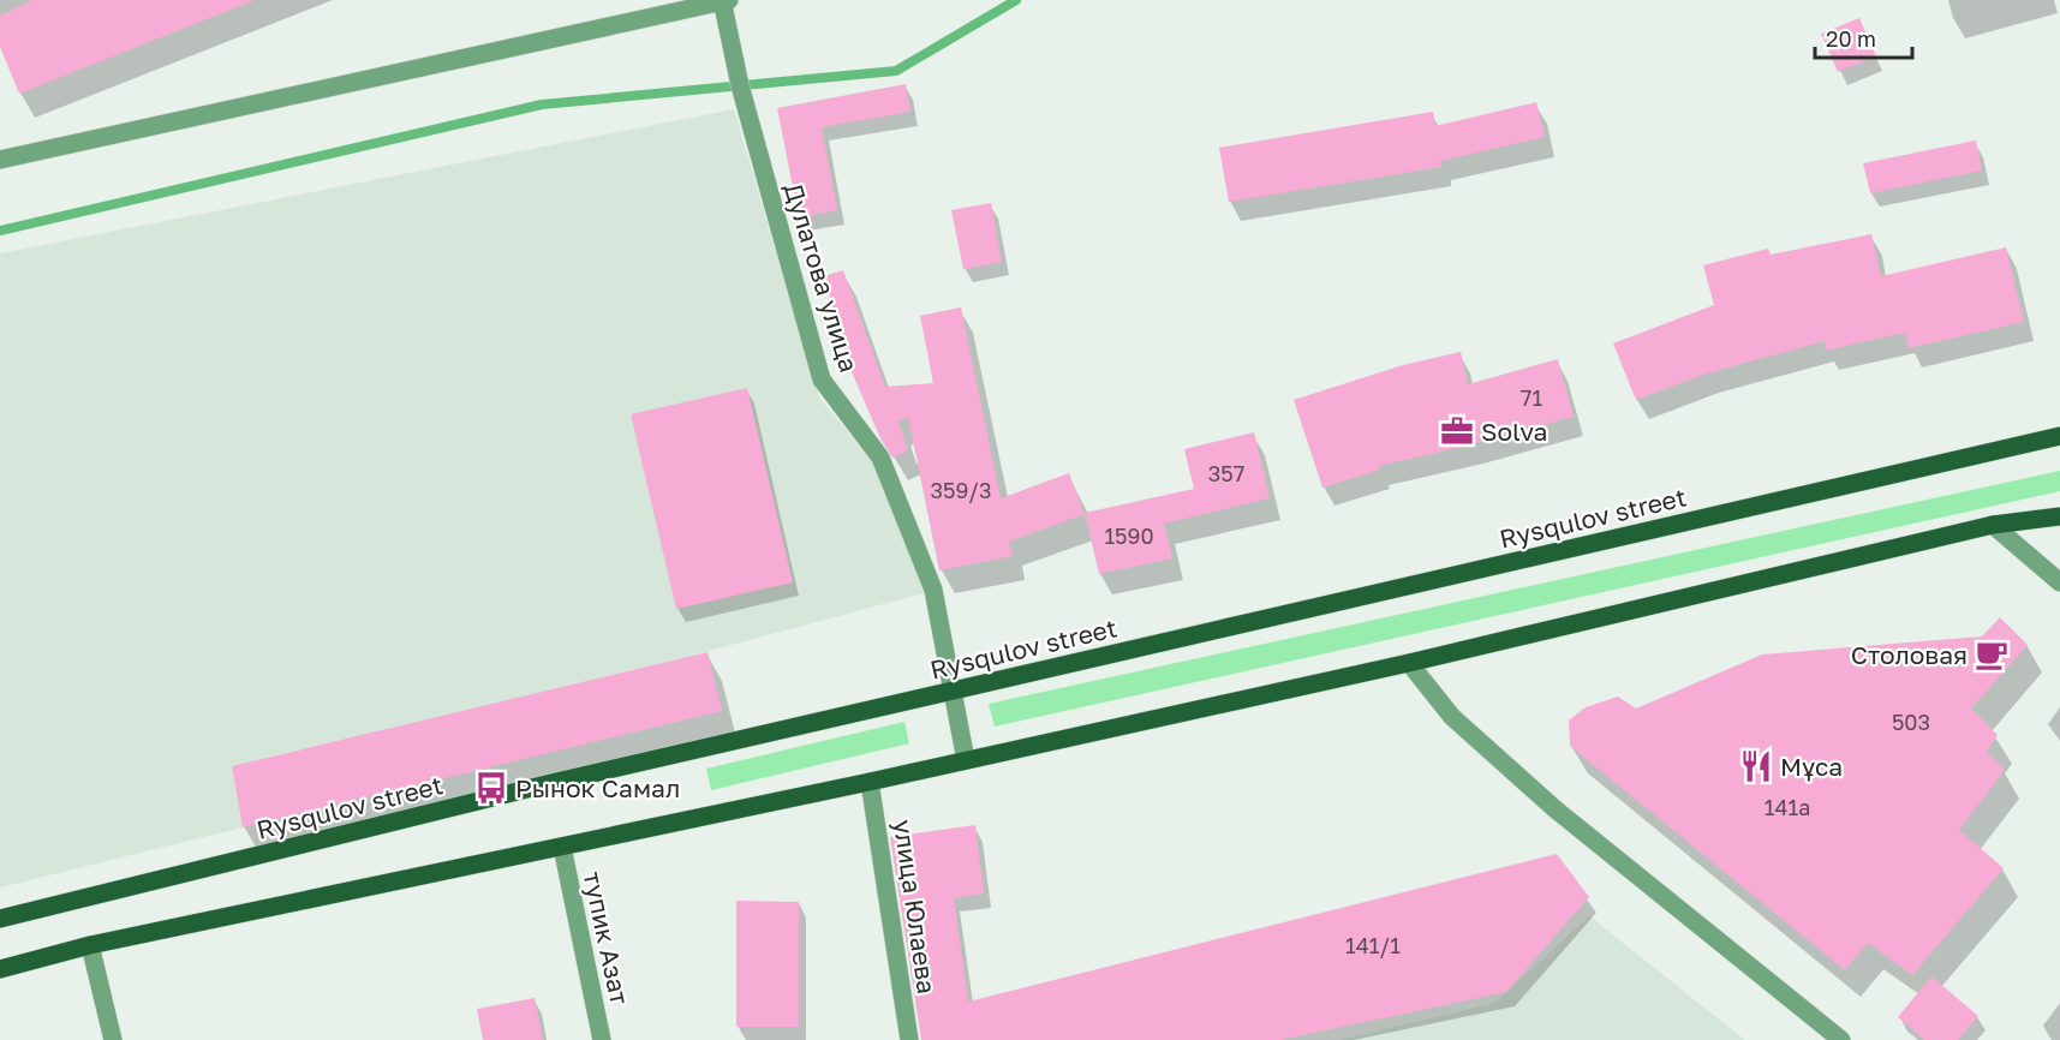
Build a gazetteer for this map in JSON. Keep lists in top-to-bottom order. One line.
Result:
{"streets":{"main road":["Rysqulov street"],"street":["Дулатова улица","улица Юлаева","тупик Азат"]},"crossings":[["Дулатова улица","Rysqulov street"]],"places":{"office":["Solva"],"cafe":["Столовая"],"restaurant":["Мұса"],"bus stop":["Рынок Самал"]},"house_numbers":["71","357","359/3","1590","503","141а","141/1"],"scale_bar":"20 m"}
